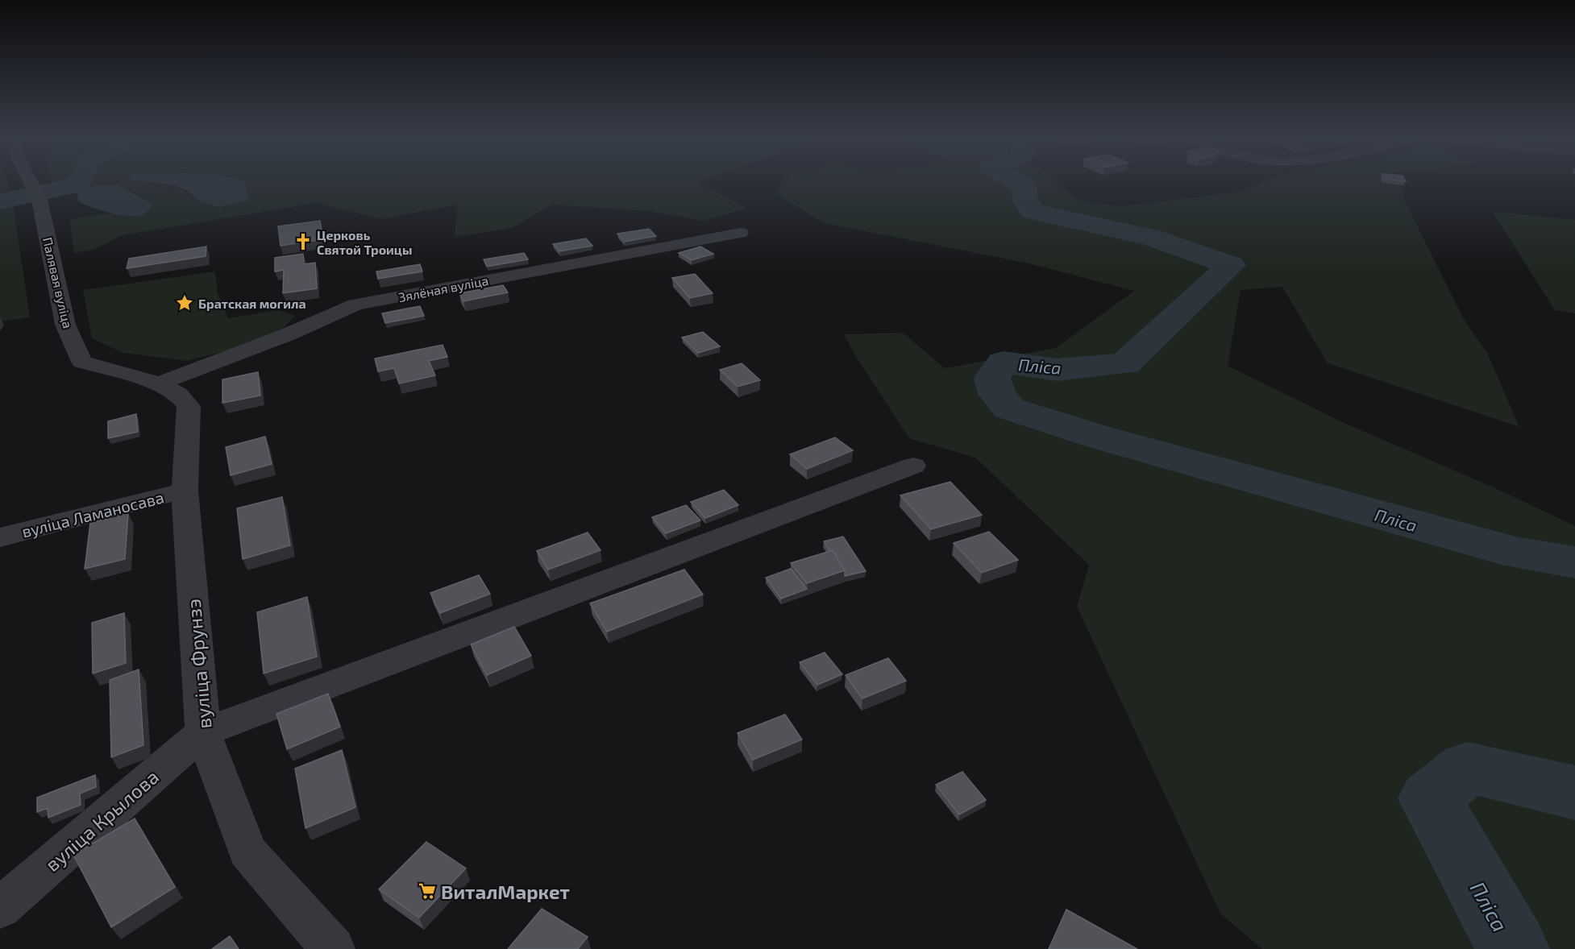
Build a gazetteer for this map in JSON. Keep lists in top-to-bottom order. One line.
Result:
{"streets":{"street":["Палявая вуліца","Зялёная вуліца","вуліца Ламаносава","вуліца Фрунзэ","вуліца Крылова"]},"crossings":[["Палявая вуліца","Зялёная вуліца"],["Палявая вуліца","вуліца Фрунзэ"],["Зялёная вуліца","вуліца Фрунзэ"],["вуліца Ламаносава","вуліца Фрунзэ"],["вуліца Фрунзэ","вуліца Крылова"]],"water":["Пліса"],"places":{"church":["Церковь Святой Троицы"],"place":["Братская могила"],"supermarket":["ВиталМаркет"]}}
